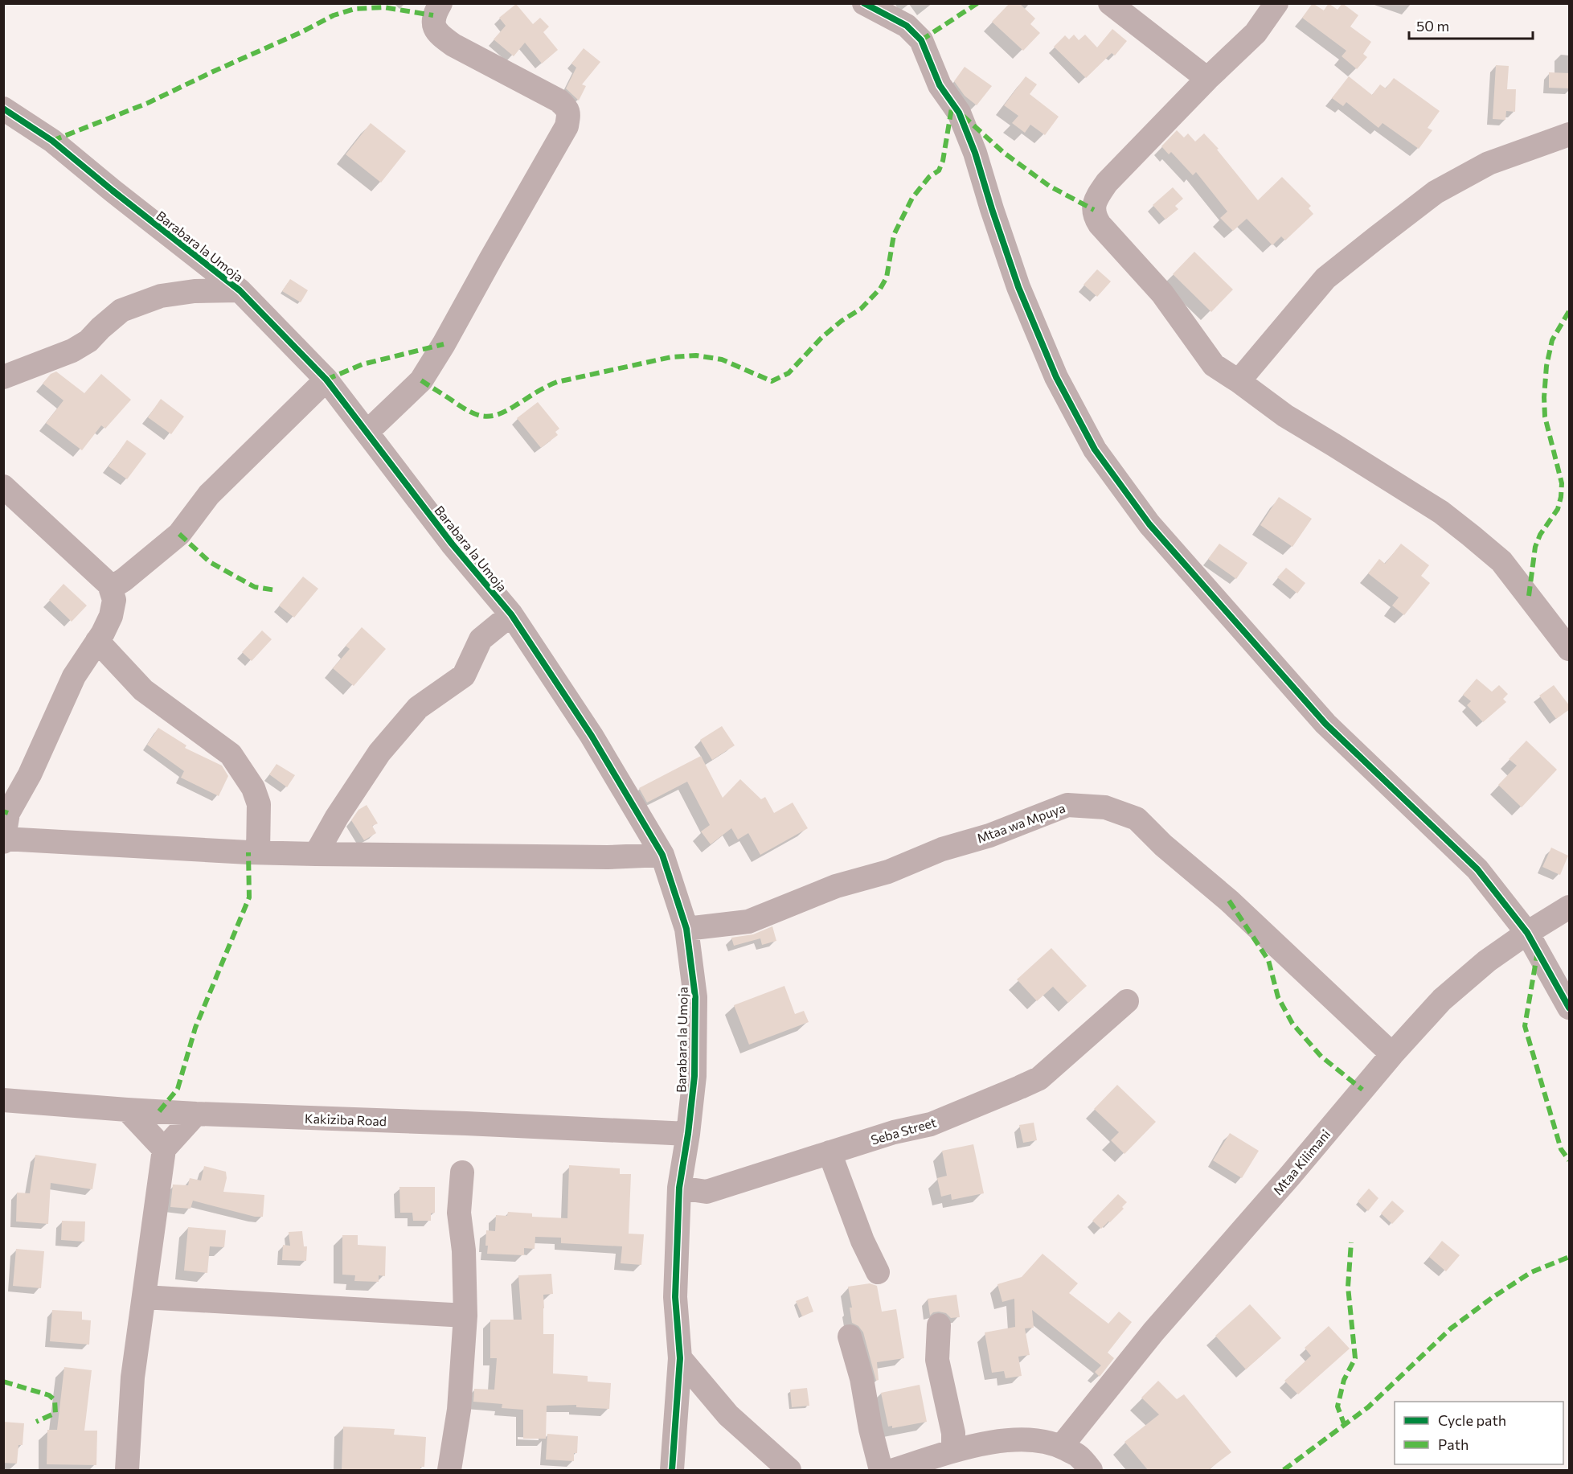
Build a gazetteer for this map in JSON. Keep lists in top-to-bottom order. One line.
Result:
{"streets":{"street":["Barabara la Umoja","Mtaa wa Mpuya","Kakiziba Road","Seba Street","Mtaa Kilimani"]},"crossings":[["Barabara la Umoja","Mtaa wa Mpuya"],["Barabara la Umoja","Kakiziba Road"],["Barabara la Umoja","Seba Street"],["Mtaa wa Mpuya","Mtaa Kilimani"]],"legend":["Cycle path","Path"],"scale_bar":"50 m"}
